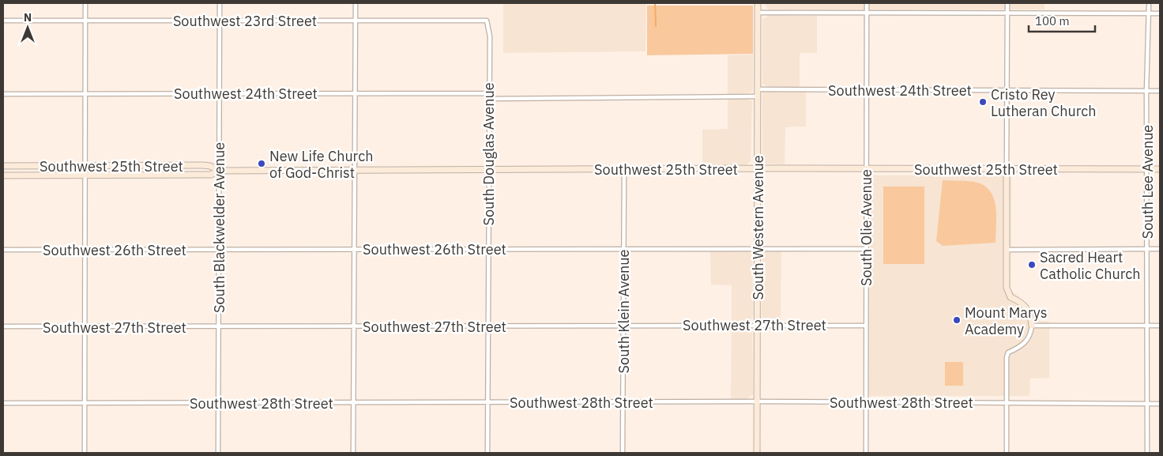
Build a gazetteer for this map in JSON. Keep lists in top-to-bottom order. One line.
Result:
{"streets":{"street":["Southwest 23rd Street","Southwest 24th Street","South Douglas Avenue","Southwest 25th Street","South Lee Avenue","South Blackwelder Avenue","South Western Avenue","South Olie Avenue","Southwest 26th Street","South Klein Avenue","Southwest 27th Street","Southwest 28th Street"]},"crossings":[["Southwest 23rd Street","South Douglas Avenue"],["Southwest 23rd Street","South Blackwelder Avenue"],["Southwest 24th Street","South Douglas Avenue"],["Southwest 24th Street","South Lee Avenue"],["Southwest 24th Street","South Blackwelder Avenue"],["Southwest 24th Street","South Western Avenue"],["Southwest 24th Street","South Olie Avenue"],["South Douglas Avenue","Southwest 25th Street"],["South Douglas Avenue","Southwest 26th Street"],["South Douglas Avenue","Southwest 27th Street"],["South Douglas Avenue","Southwest 28th Street"],["Southwest 25th Street","South Lee Avenue"],["Southwest 25th Street","South Blackwelder Avenue"],["Southwest 25th Street","South Western Avenue"],["Southwest 25th Street","South Olie Avenue"],["Southwest 25th Street","South Klein Avenue"],["South Lee Avenue","Southwest 28th Street"],["South Blackwelder Avenue","Southwest 26th Street"],["South Blackwelder Avenue","Southwest 27th Street"],["South Blackwelder Avenue","Southwest 28th Street"],["South Western Avenue","Southwest 26th Street"],["South Western Avenue","Southwest 27th Street"],["South Western Avenue","Southwest 28th Street"],["South Olie Avenue","Southwest 26th Street"],["South Olie Avenue","Southwest 27th Street"],["South Olie Avenue","Southwest 28th Street"],["Southwest 26th Street","South Klein Avenue"],["South Klein Avenue","Southwest 27th Street"],["South Klein Avenue","Southwest 28th Street"]],"places":["Cristo Rey Lutheran Church","New Life Church of God-Christ","Sacred Heart Catholic Church","Mount Marys Academy"],"scale_bar":"100 m","north":"top"}
